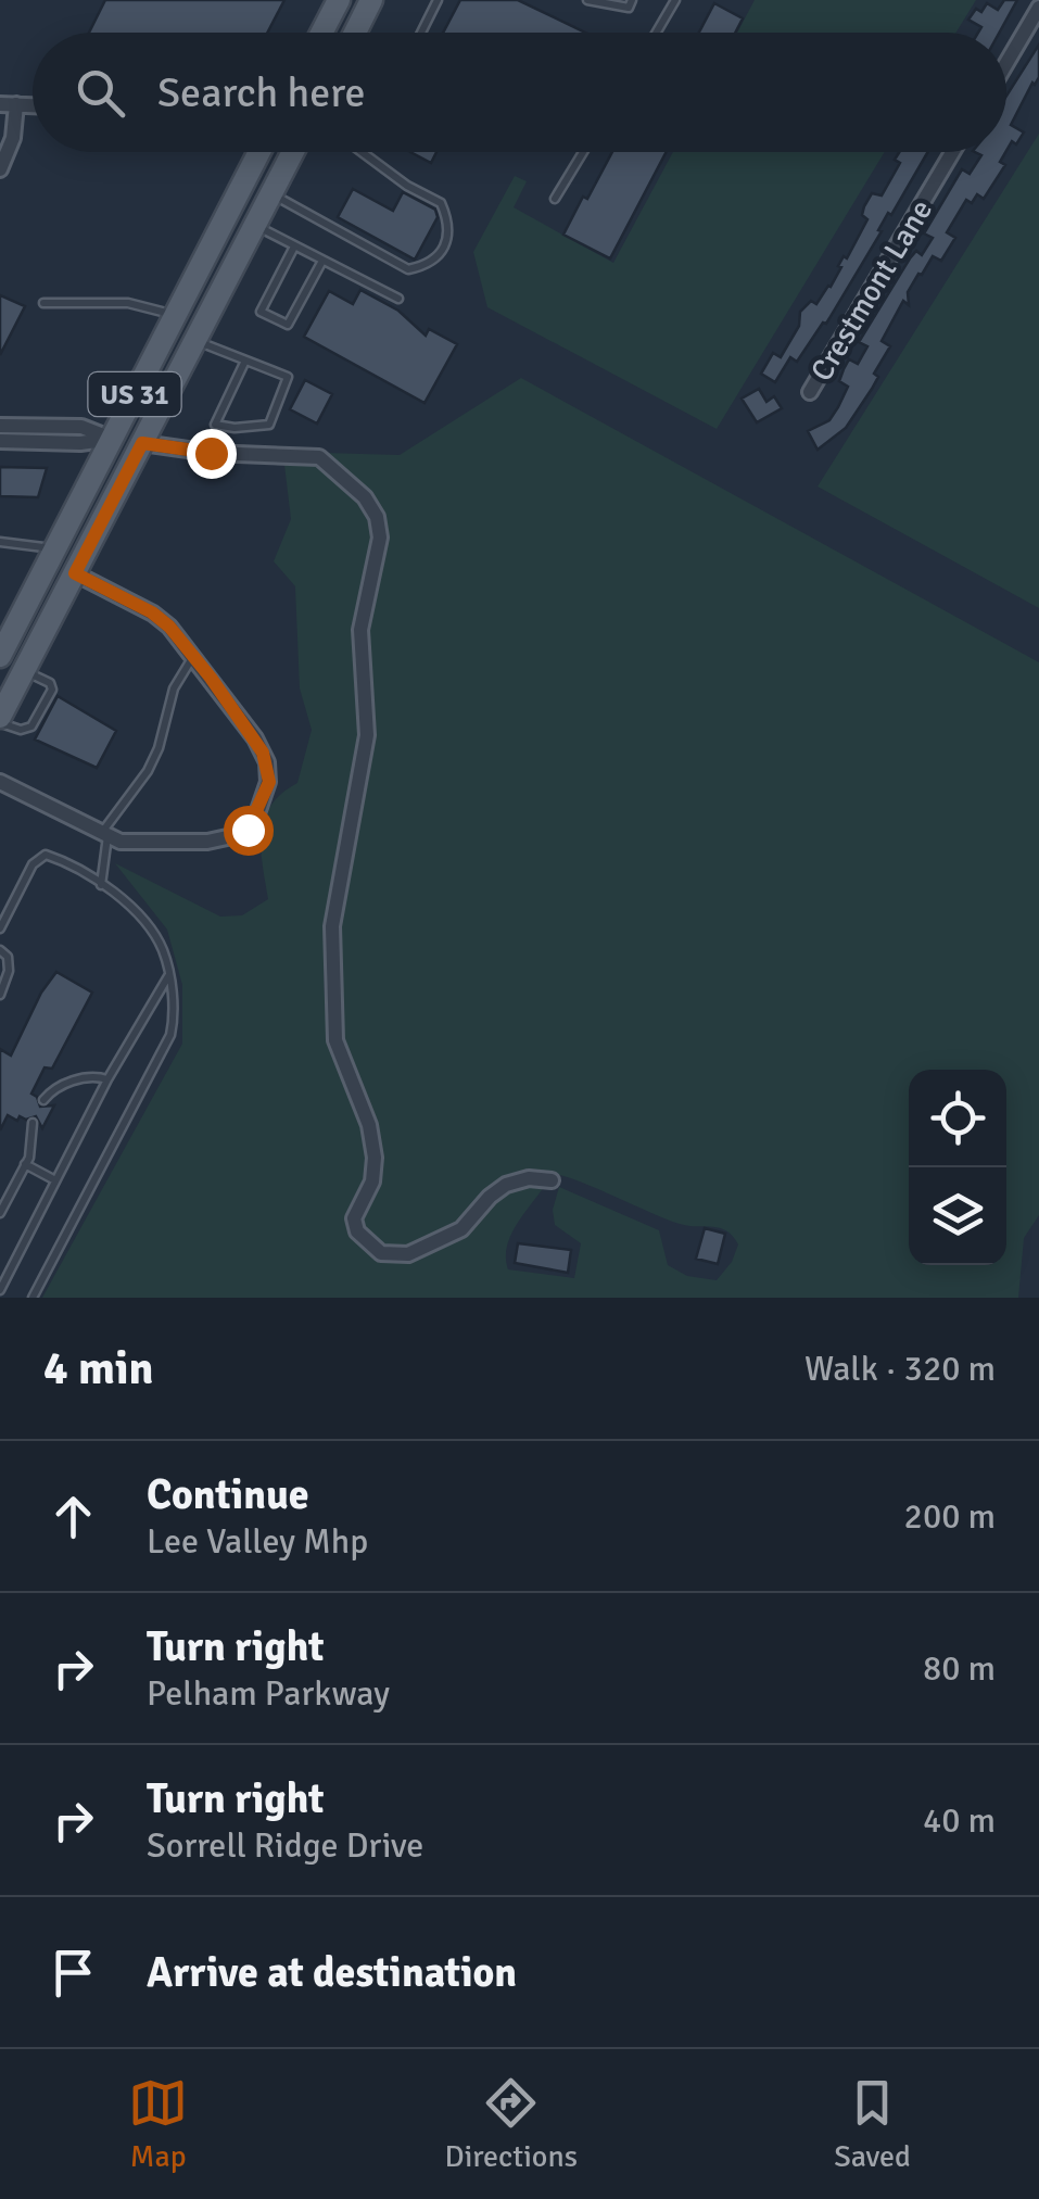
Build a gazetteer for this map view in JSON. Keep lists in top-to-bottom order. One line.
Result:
{"streets":{"main road":["US 31"],"street":["Crestmont Lane"]},"page":{"search":"Search here","heading":["4 min","Walk · 320 m"],"list":[["Continue","Lee Valley Mhp","200 m"],["Turn right","Pelham Parkway","80 m"],["Turn right","Sorrell Ridge Drive","40 m"],"Arrive at destination"],"nav":["Map","Directions","Saved"]}}
